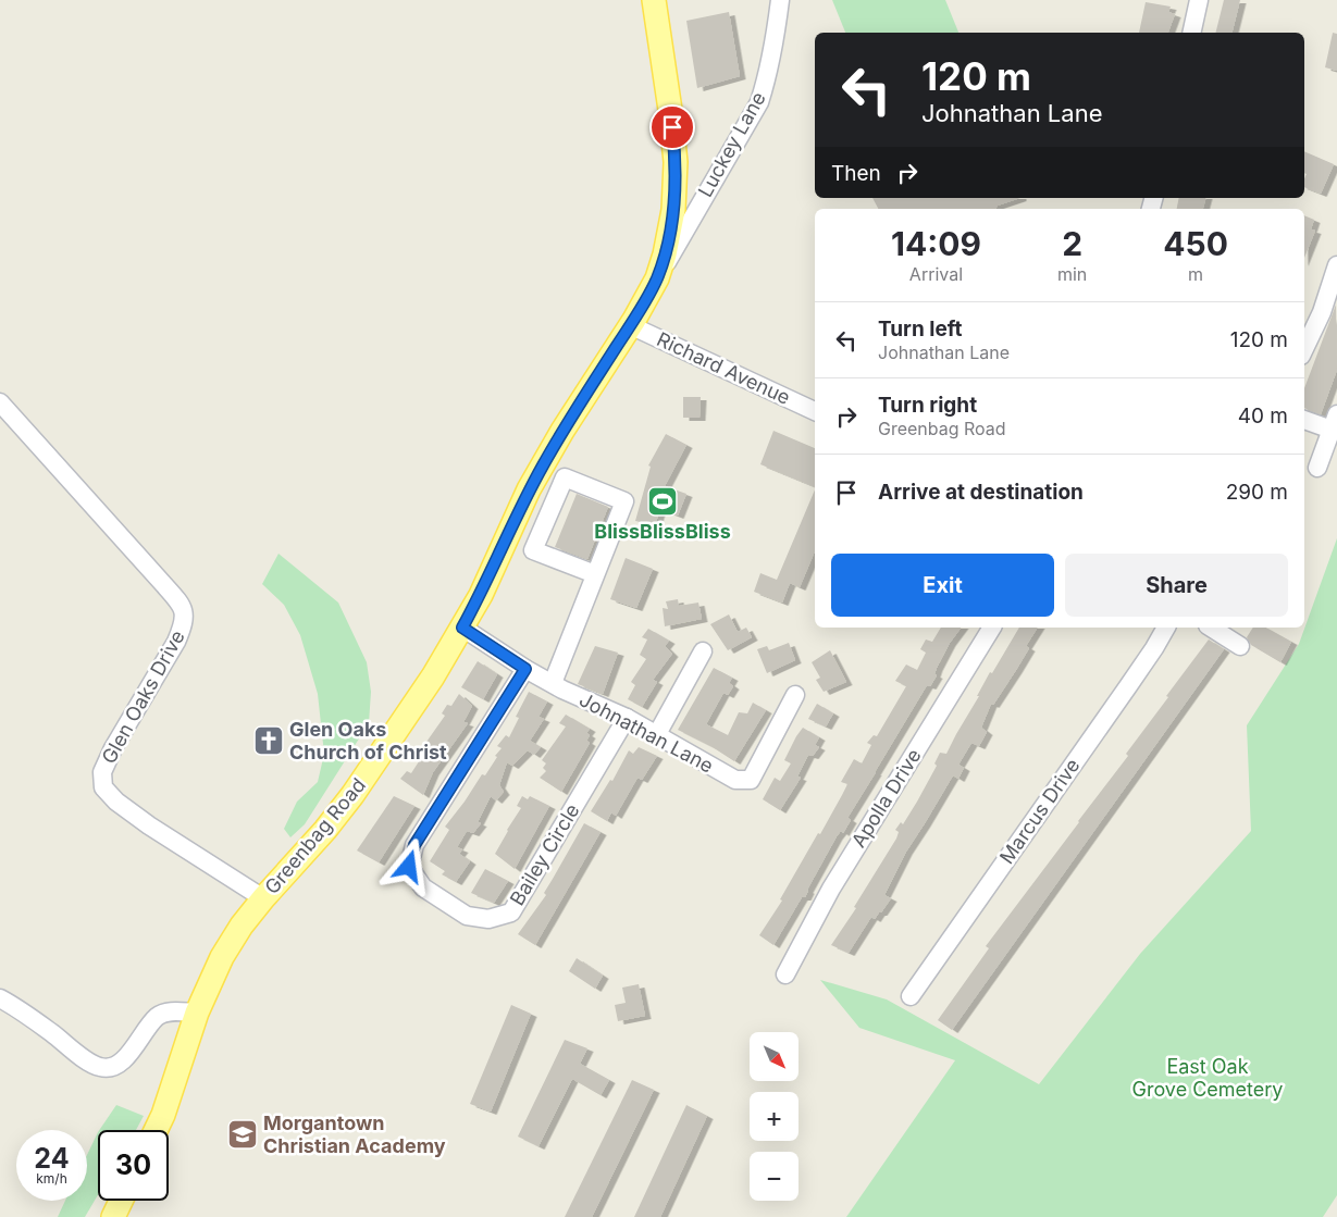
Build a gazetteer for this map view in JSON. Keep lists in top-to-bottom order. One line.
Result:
{"streets":{"main road":["Greenbag Road"],"street":["Luckey Lane","Richard Avenue","Glen Oaks Drive","Johnathan Lane","Apolla Drive","Marcus Drive","Bailey Circle"]},"crossings":[["Luckey Lane","Greenbag Road"],["Richard Avenue","Greenbag Road"],["Glen Oaks Drive","Greenbag Road"],["Johnathan Lane","Greenbag Road"],["Johnathan Lane","Bailey Circle"]],"parks":["East Oak Grove Cemetery"],"places":{"sports":["BlissBlissBliss"],"church":["Glen Oaks Church of Christ"],"school or university":["Morgantown Christian Academy"]},"north":"bottom right","page":{"turn":["120 m","Johnathan Lane"],"then":"Then","eta":["14:09","Arrival","2","min","450","m"],"list":[{"name":"Turn left","note":"Johnathan Lane","value":"120 m"},{"name":"Turn right","note":"Greenbag Road","value":"40 m"},{"name":"Arrive at destination","value":"290 m"}],"buttons":["Exit","Share"],"map_buttons":["+","−"],"speed":"24 km/h","limit":"30"}}
